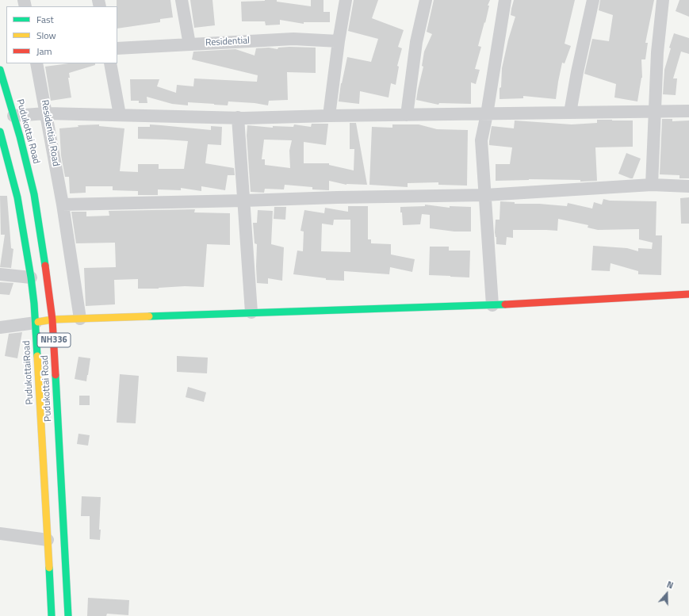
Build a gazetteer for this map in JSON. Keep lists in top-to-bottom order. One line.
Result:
{"streets":{"main road":["Pudukottai Road","NH336","PudukottaiRoad"],"street":["Residential","Residential Road"]},"crossings":[["Pudukottai Road","PudukottaiRoad"]],"legend":["Fast","Slow","Jam"],"north":"top"}
